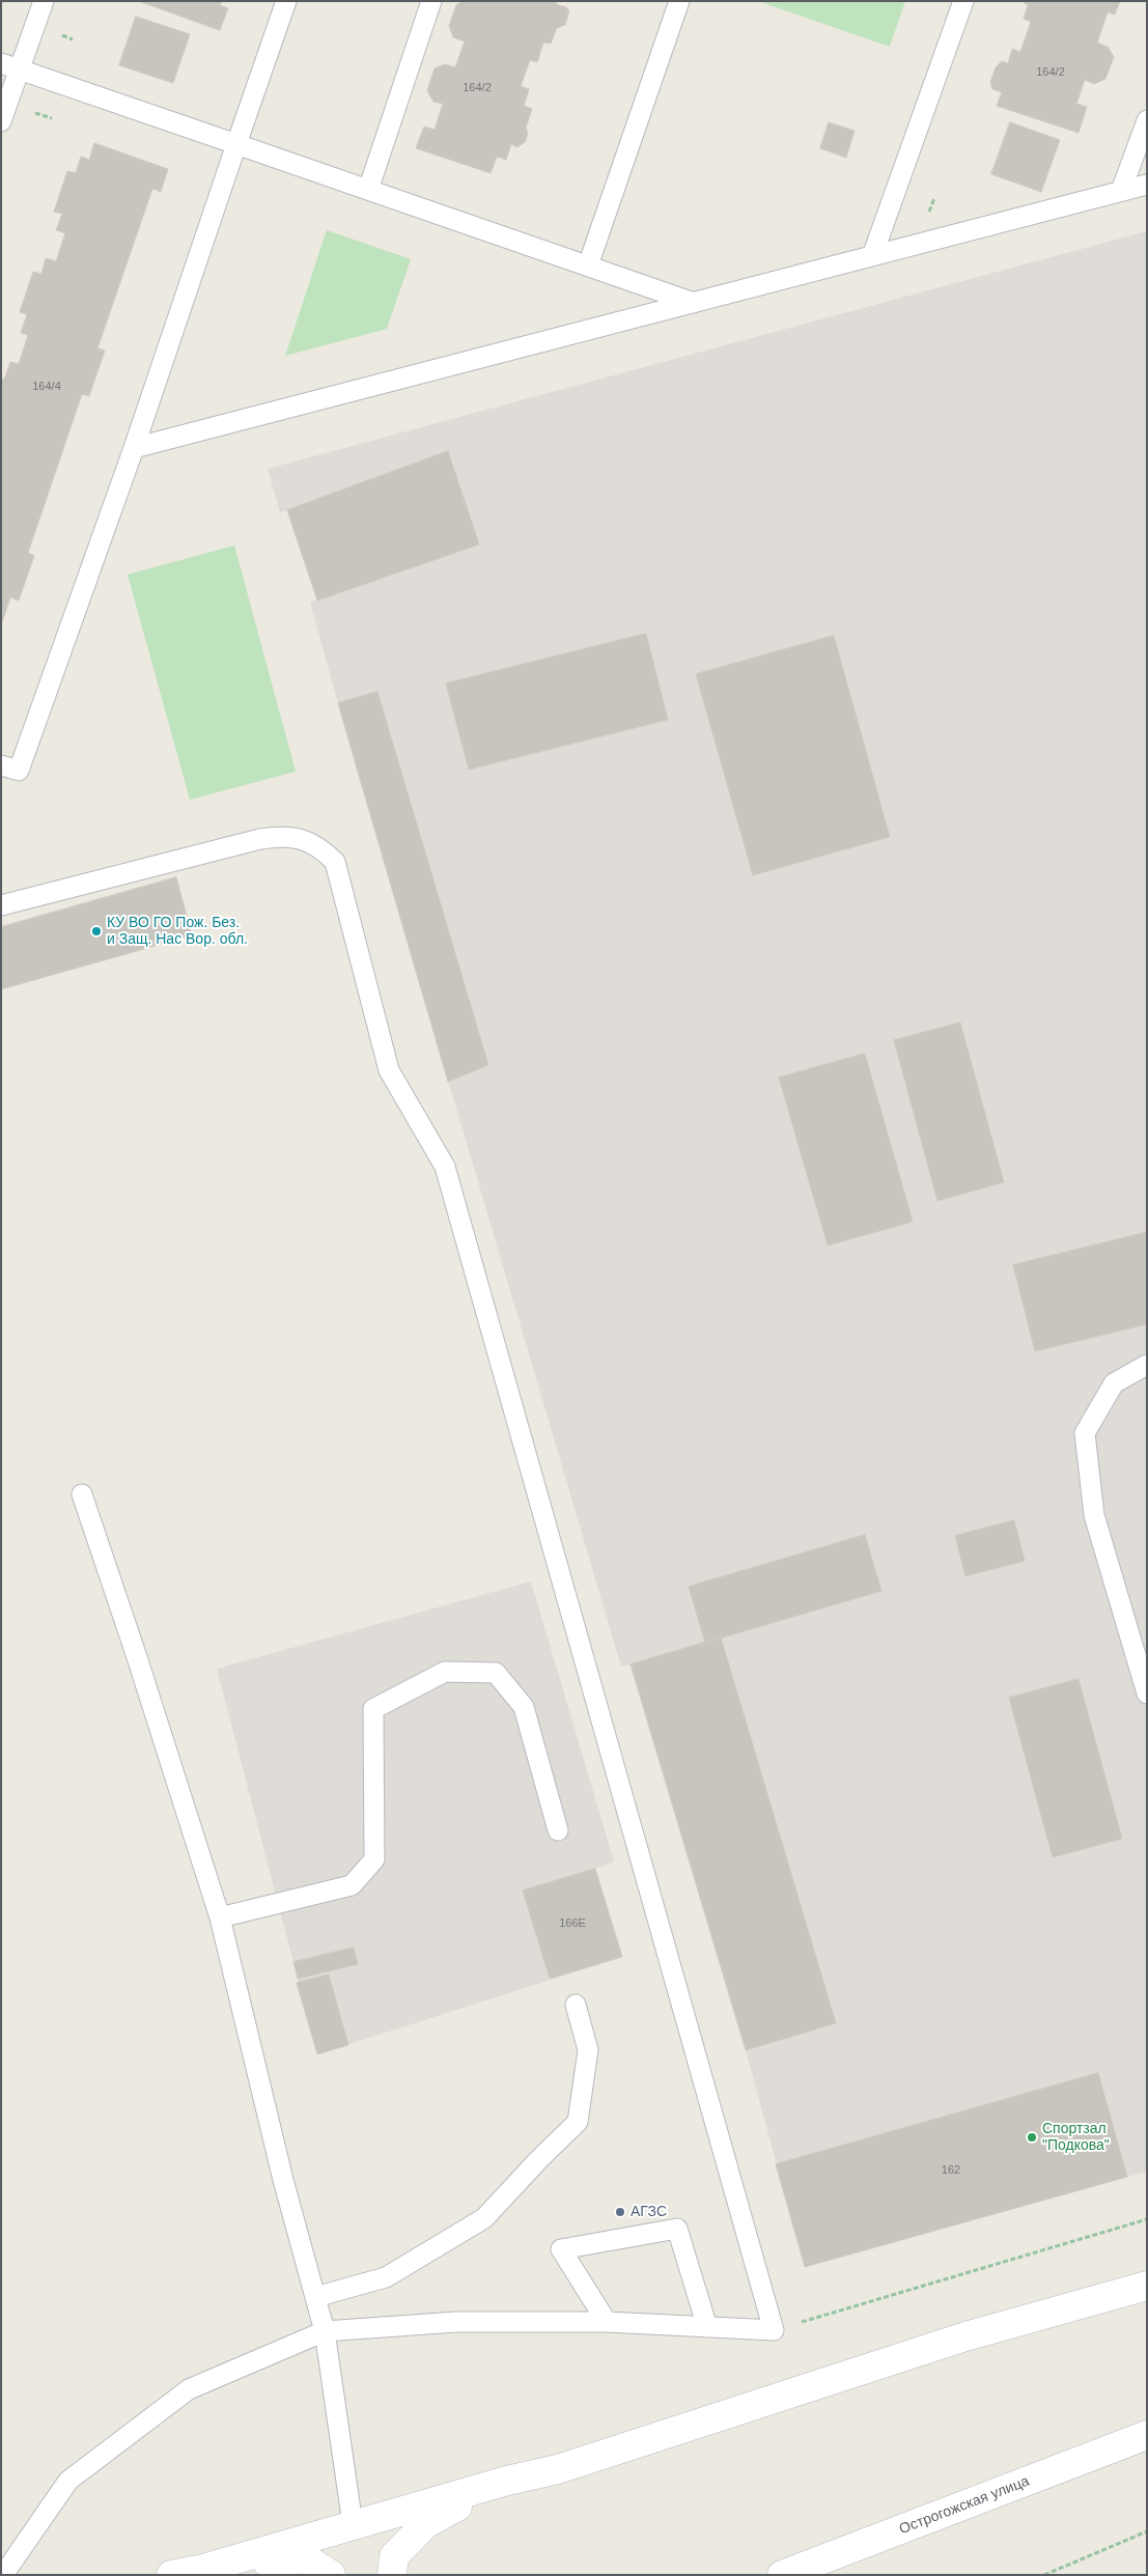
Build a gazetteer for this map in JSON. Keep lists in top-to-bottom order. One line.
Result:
{"streets":{"street":["Острогожская улица"]},"places":["КУ ВО ГО Пож. Без. и Защ. Нас Вор. обл.","Спортзал \"Подкова\"","АГЗС"],"house_numbers":["164/2","164/2","164/4","166Е","162"]}
